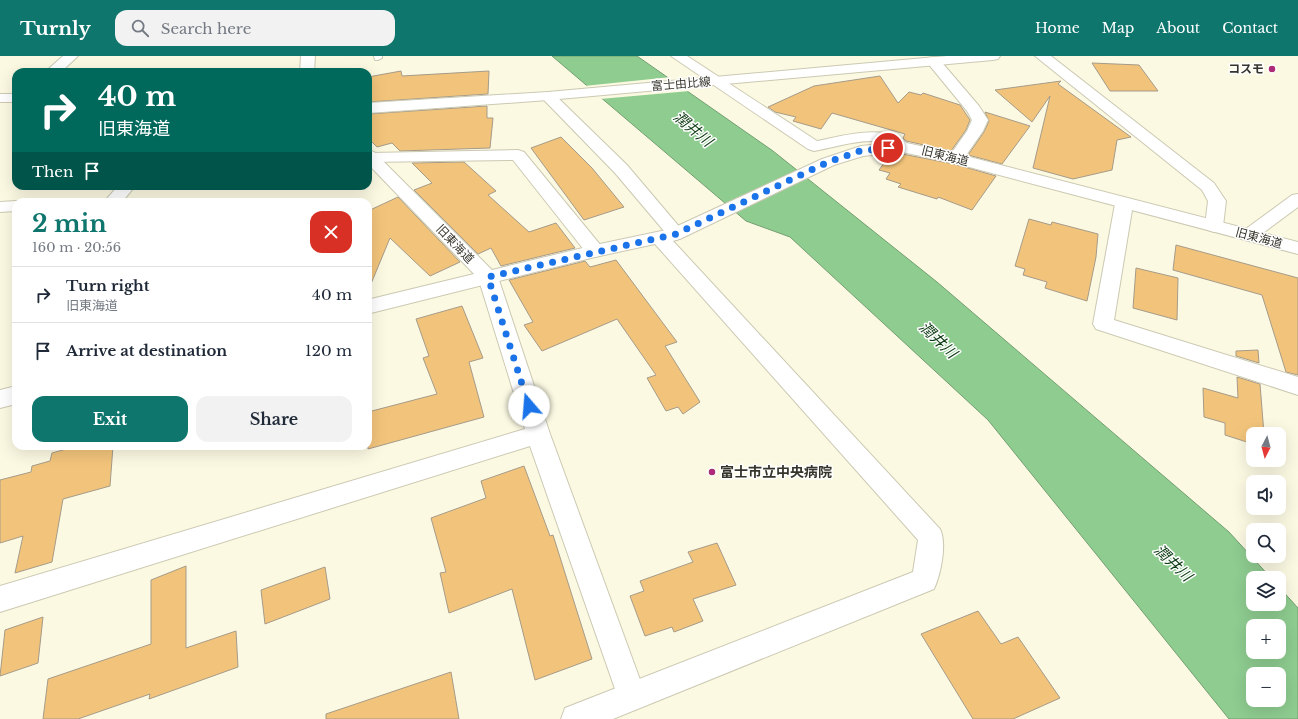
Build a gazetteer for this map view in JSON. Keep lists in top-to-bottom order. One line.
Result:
{"streets":{"street":["富士由比線","旧東海道"]},"water":["潤井川"],"places":["コスモ","富士市立中央病院"],"north":"bottom","page":{"header":"Turnly","search":"Search here","nav":["Home","Map","About","Contact"],"turn":["40 m","旧東海道"],"then":"Then","heading":["2 min","160 m · 20:56"],"list":[{"name":"Turn right","note":"旧東海道","value":"40 m"},{"name":"Arrive at destination","value":"120 m"}],"buttons":["Exit","Share"],"map_buttons":["+","−"]}}
